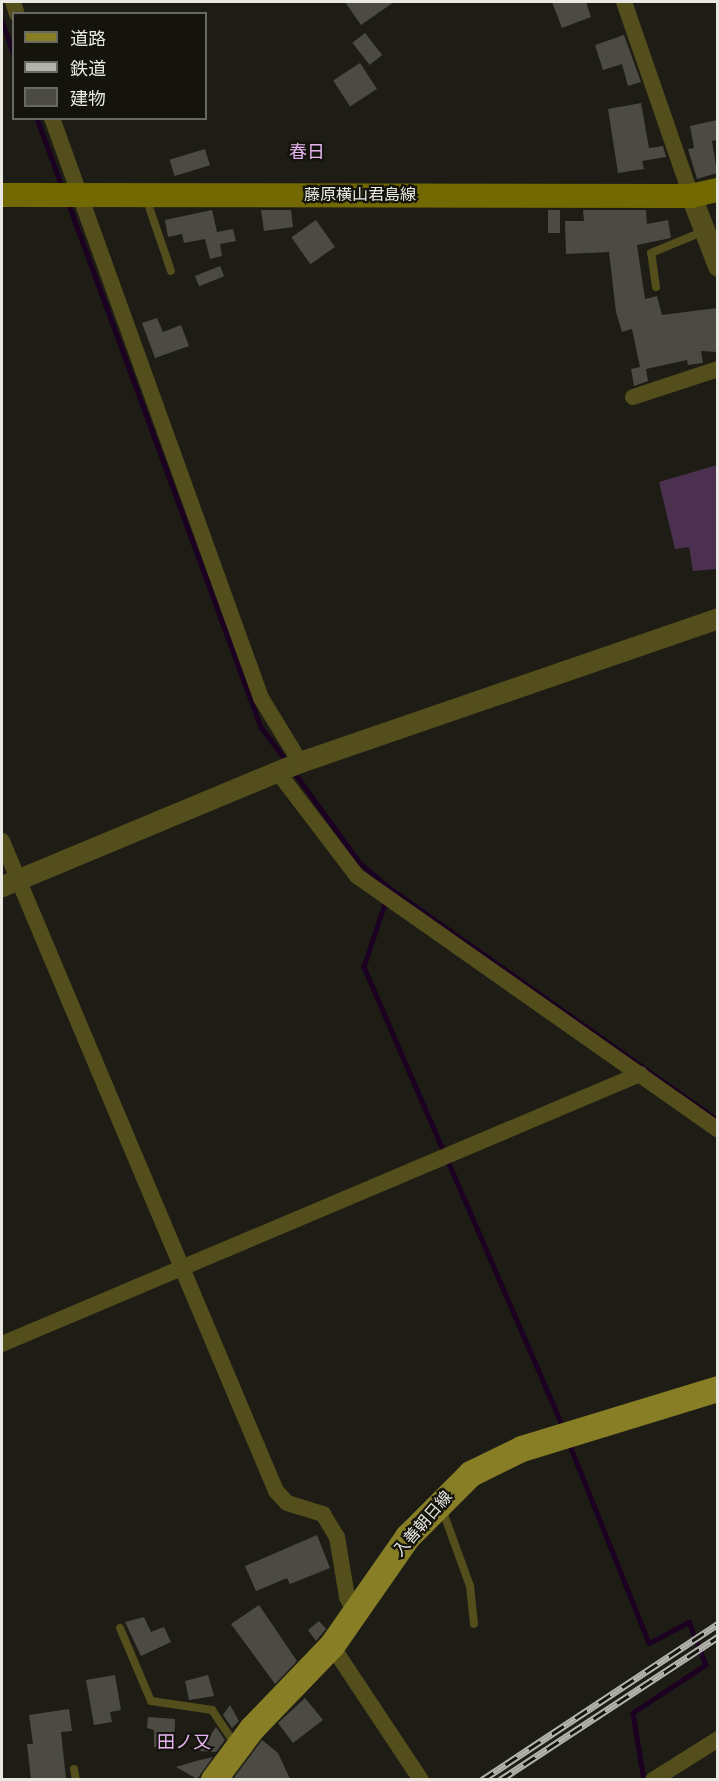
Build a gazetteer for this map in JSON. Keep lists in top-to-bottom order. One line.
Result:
{"streets":{"main road":["藤原横山君島線","入善朝日線"]},"districts":["春日","田ノ又"],"legend":["道路","鉄道","建物"]}
